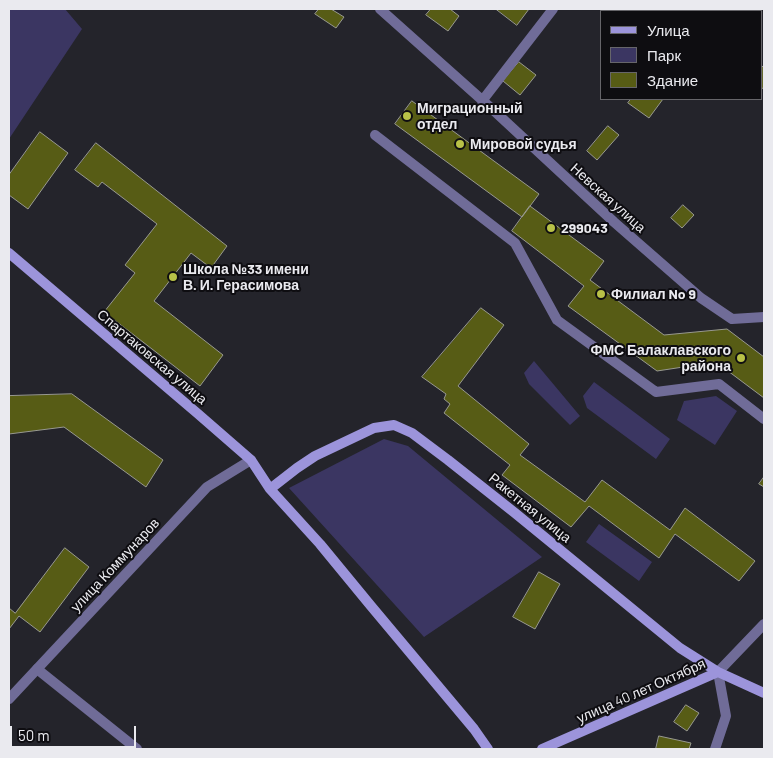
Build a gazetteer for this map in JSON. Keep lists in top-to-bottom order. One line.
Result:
{"streets":{"main road":["Спартаковская улица","Ракетная улица","улица 40 лет Октября"],"street":["Невская улица","улица Коммунаров"]},"crossings":[["Спартаковская улица","Ракетная улица"],["Спартаковская улица","улица Коммунаров"],["Ракетная улица","улица 40 лет Октября"]],"places":["Миграционный отдел","Мировой судья","299043","Школа №33 имени В. И. Герасимова","Филиал No 9","ФМС Балаклавского района"],"legend":["Улица","Парк","Здание"],"scale_bar":"50 m"}
